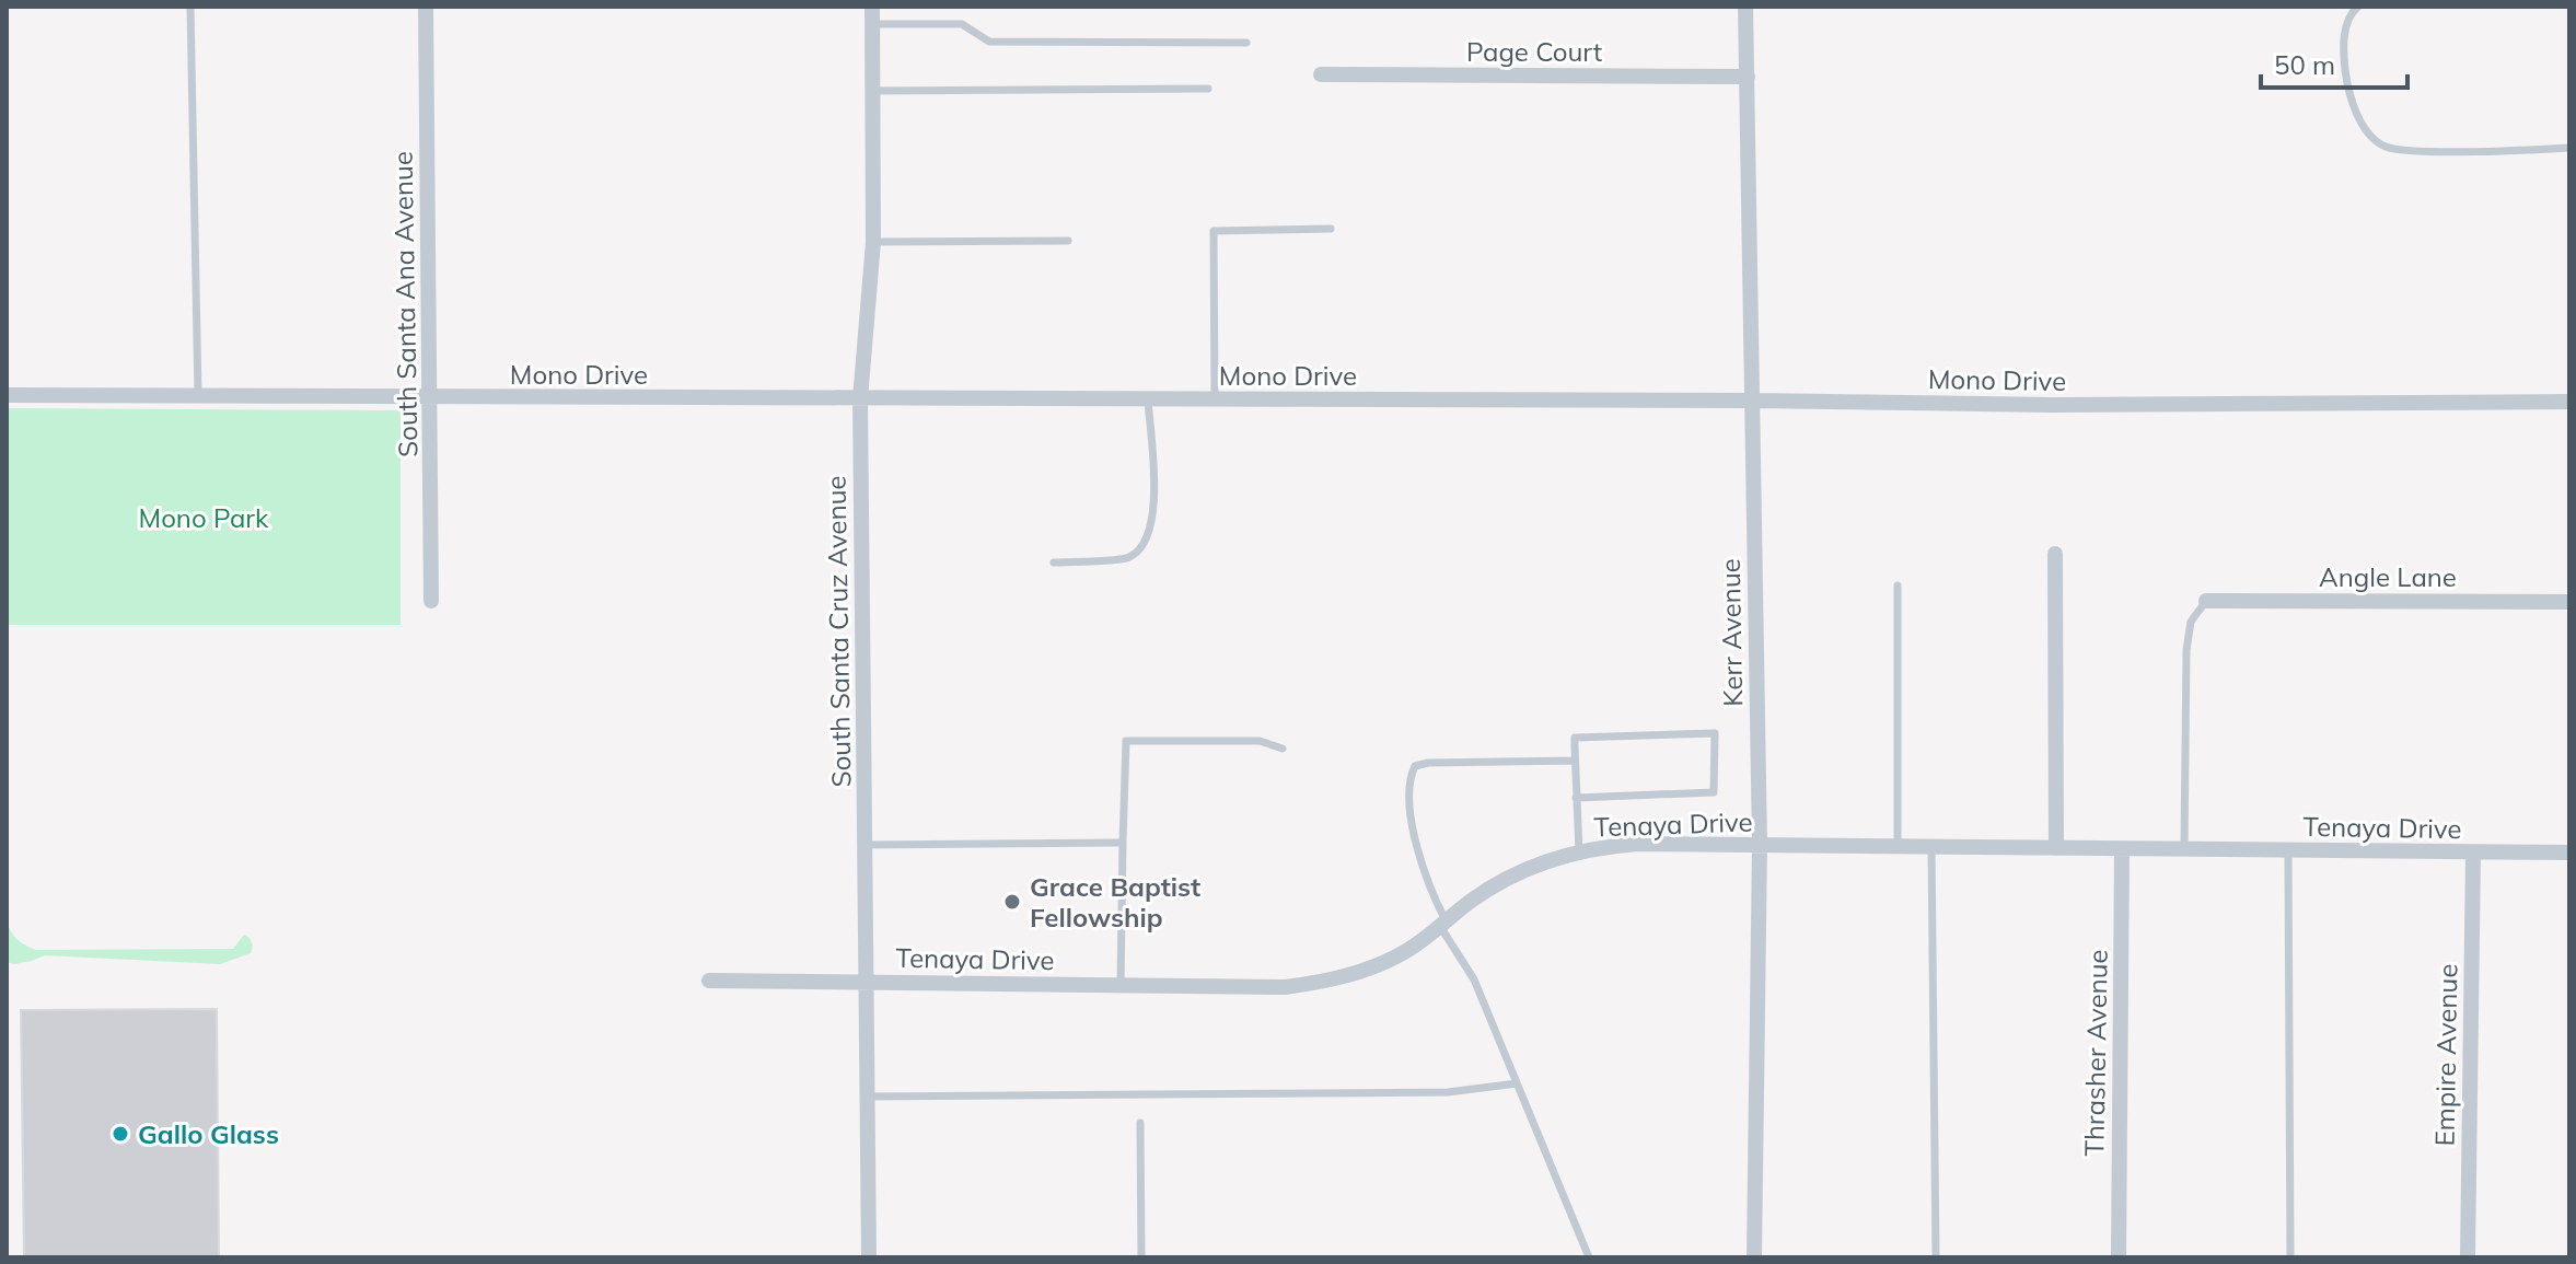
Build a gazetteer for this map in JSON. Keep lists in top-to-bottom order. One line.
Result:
{"streets":{"street":["Page Court","South Santa Ana Avenue","Mono Drive","Angle Lane","South Santa Cruz Avenue","Kerr Avenue","Tenaya Drive","Thrasher Avenue","Empire Avenue"]},"crossings":[["Page Court","Kerr Avenue"],["South Santa Ana Avenue","Mono Drive"],["Mono Drive","South Santa Cruz Avenue"],["Mono Drive","Kerr Avenue"],["South Santa Cruz Avenue","Tenaya Drive"],["Kerr Avenue","Tenaya Drive"],["Tenaya Drive","Thrasher Avenue"],["Tenaya Drive","Empire Avenue"]],"parks":["Mono Park"],"places":["Grace Baptist Fellowship","Gallo Glass"],"scale_bar":"50 m"}
